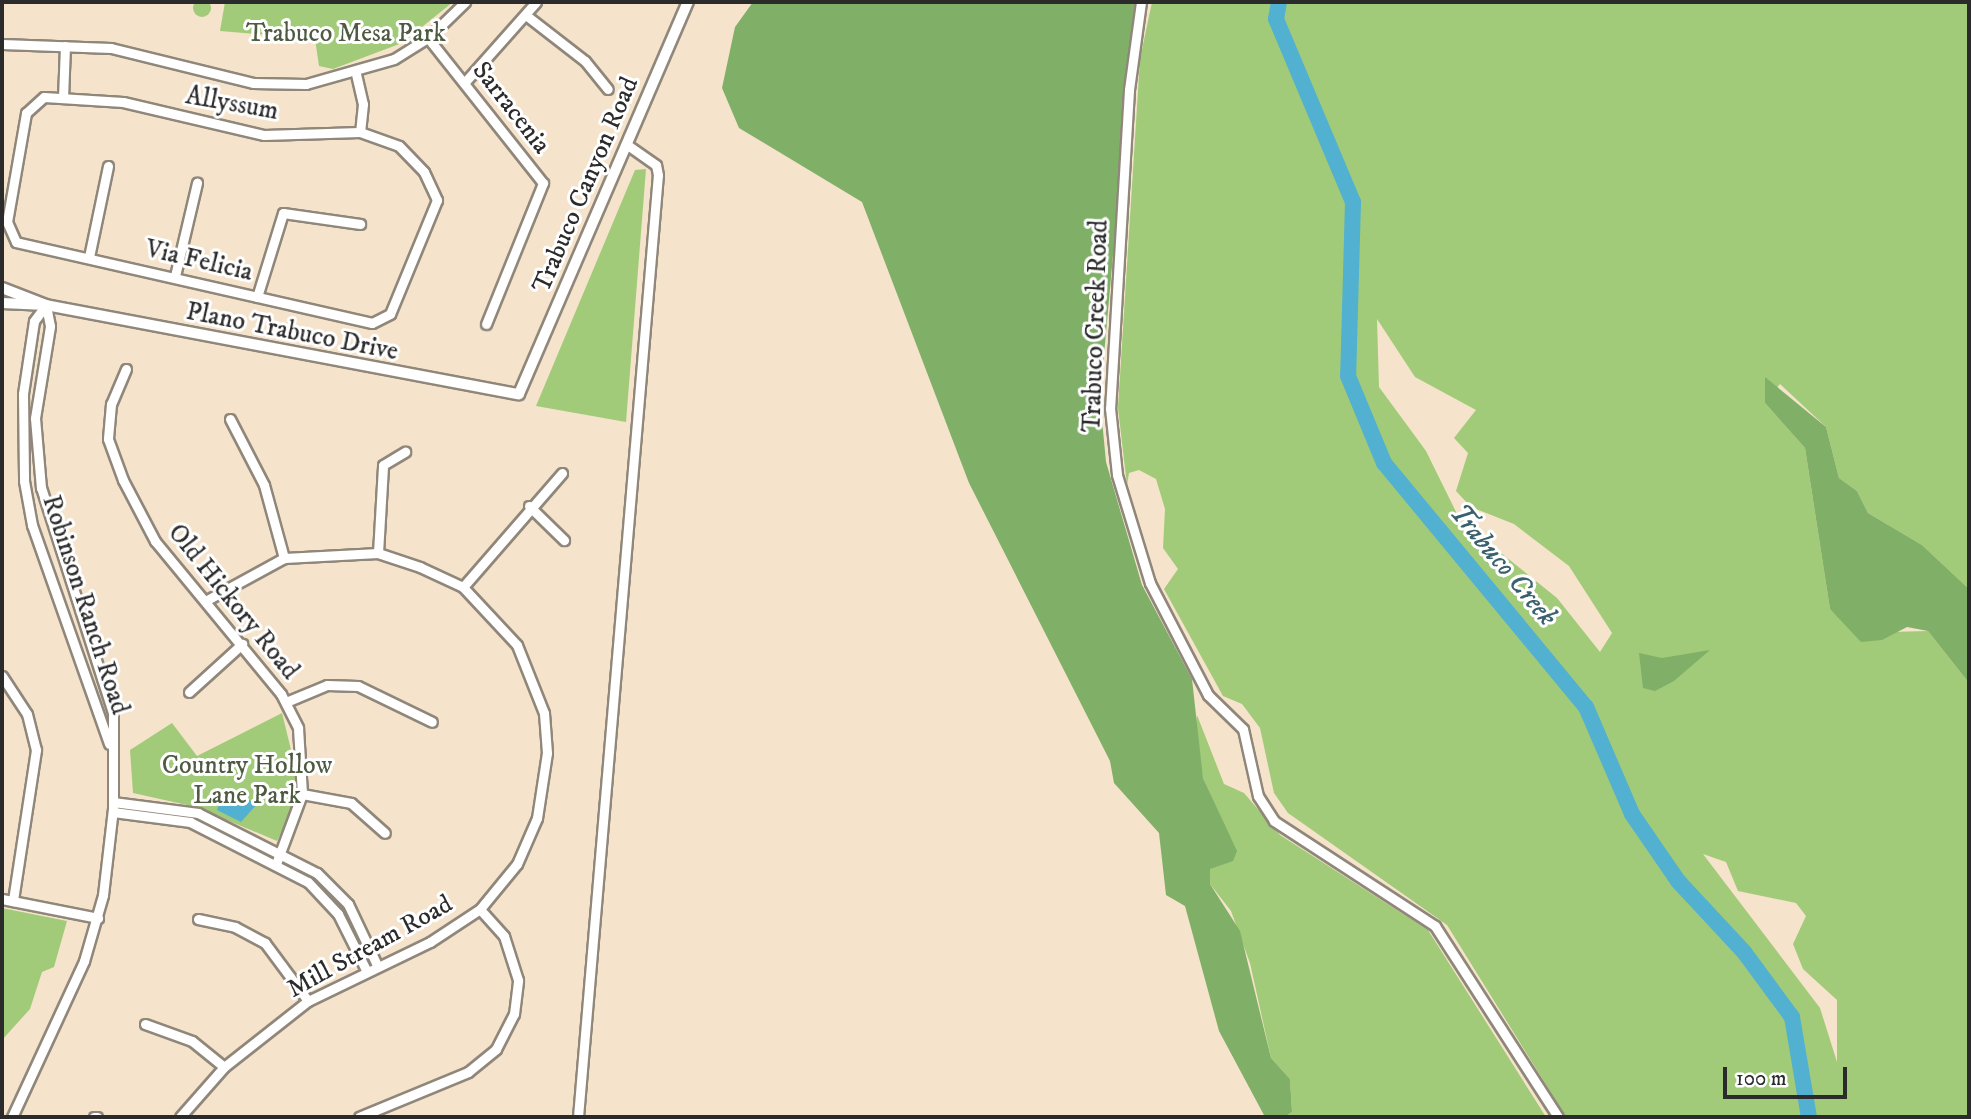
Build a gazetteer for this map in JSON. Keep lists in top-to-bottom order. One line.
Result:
{"streets":{"main road":["Trabuco Canyon Road","Plano Trabuco Drive"],"street":["Allyssum","Sarracenia","Via Felicia","Trabuco Creek Road","Old Hickory Road","Robinson Ranch Road","Mill Stream Road"]},"crossings":[["Allyssum","Via Felicia"],["Trabuco Canyon Road","Plano Trabuco Drive"],["Plano Trabuco Drive","Robinson Ranch Road"],["Old Hickory Road","Mill Stream Road"]],"water":["Trabuco Creek"],"parks":["Trabuco Mesa Park","Country Hollow Lane Park"],"scale_bar":"100 m"}
